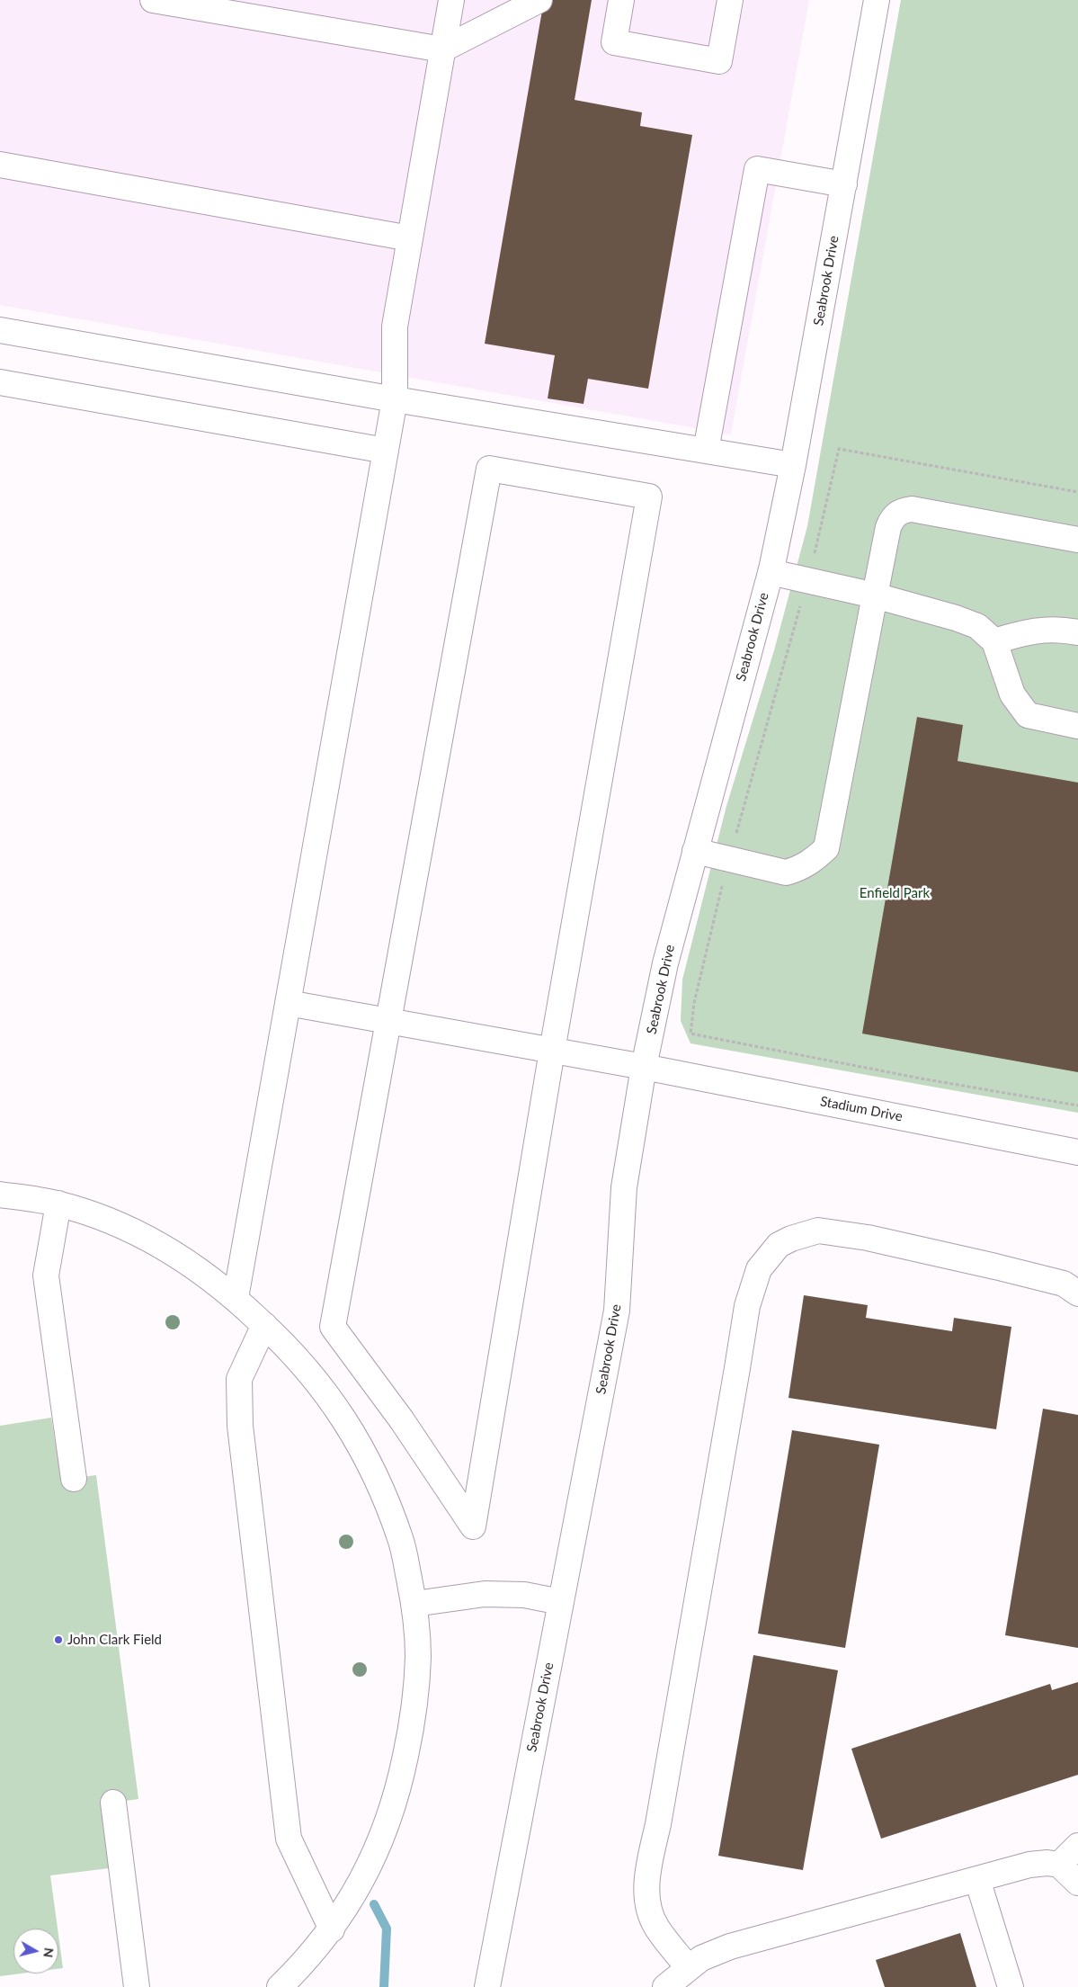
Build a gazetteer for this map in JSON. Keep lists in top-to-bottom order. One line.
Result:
{"streets":{"street":["Seabrook Drive","Stadium Drive"]},"crossings":[["Seabrook Drive","Stadium Drive"]],"parks":["Enfield Park"],"places":["John Clark Field"],"north":"right"}
